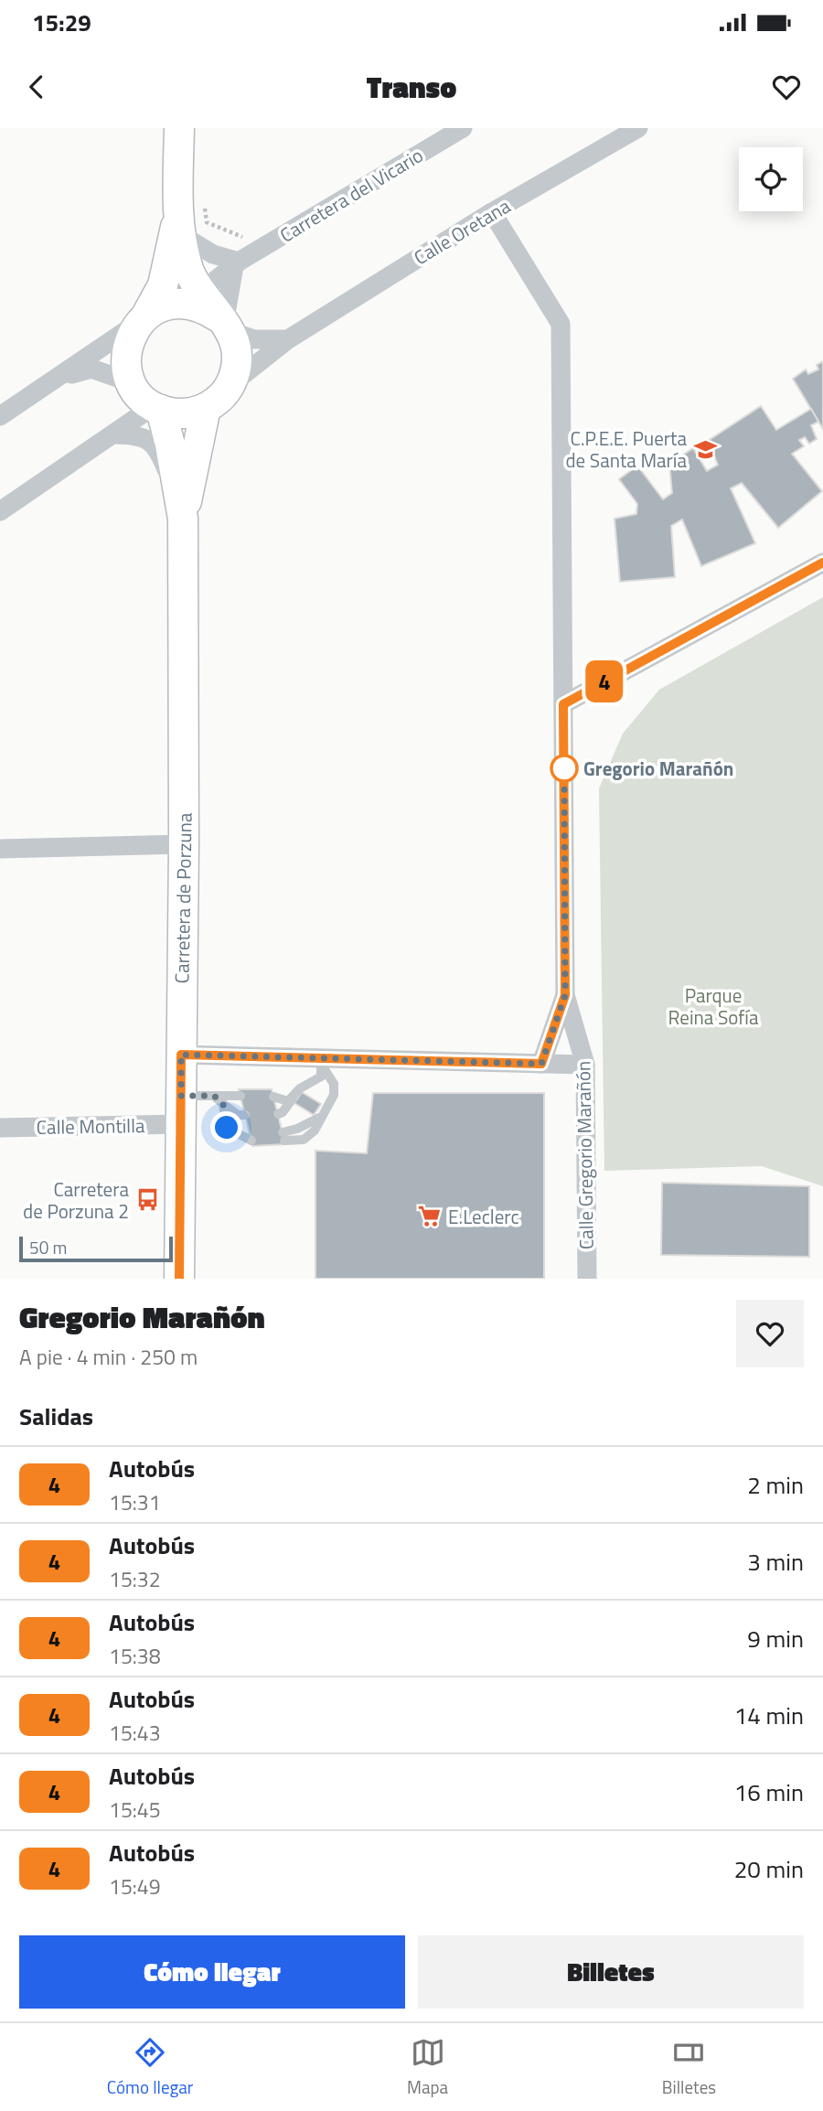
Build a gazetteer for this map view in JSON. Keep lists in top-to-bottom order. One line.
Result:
{"streets":{"main road":["Carretera de Porzuna"],"street":["Carretera del Vicario","Calle Oretana","Calle Montilla","Calle Gregorio Marañón"]},"crossings":[["Carretera del Vicario","Calle Oretana"],["Carretera del Vicario","Carretera de Porzuna"],["Calle Oretana","Carretera de Porzuna"],["Calle Oretana","Calle Gregorio Marañón"],["Carretera de Porzuna","Calle Montilla"]],"parks":["Parque Reina Sofía"],"places":{"school or university":["C.P.E.E. Puerta de Santa María"],"other":["Gregorio Marañón"],"bus stop":["Carretera de Porzuna 2"],"supermarket":["E.Leclerc"]},"lines":["bus line 4"],"scale_bar":"50 m","page":{"status":"15:29","header":"Transo","on_map":"4","scale":"50 m","heading":[["Gregorio Marañón","A pie · 4 min · 250 m"],"Salidas"],"list":[{"mark":"4","name":"Autobús","note":"15:31","value":"2 min"},{"mark":"4","name":"Autobús","note":"15:32","value":"3 min"},{"mark":"4","name":"Autobús","note":"15:38","value":"9 min"},{"mark":"4","name":"Autobús","note":"15:43","value":"14 min"},{"mark":"4","name":"Autobús","note":"15:45","value":"16 min"},{"mark":"4","name":"Autobús","note":"15:49","value":"20 min"}],"buttons":["Cómo llegar","Billetes"],"tabs":["Cómo llegar","Mapa","Billetes"]}}
